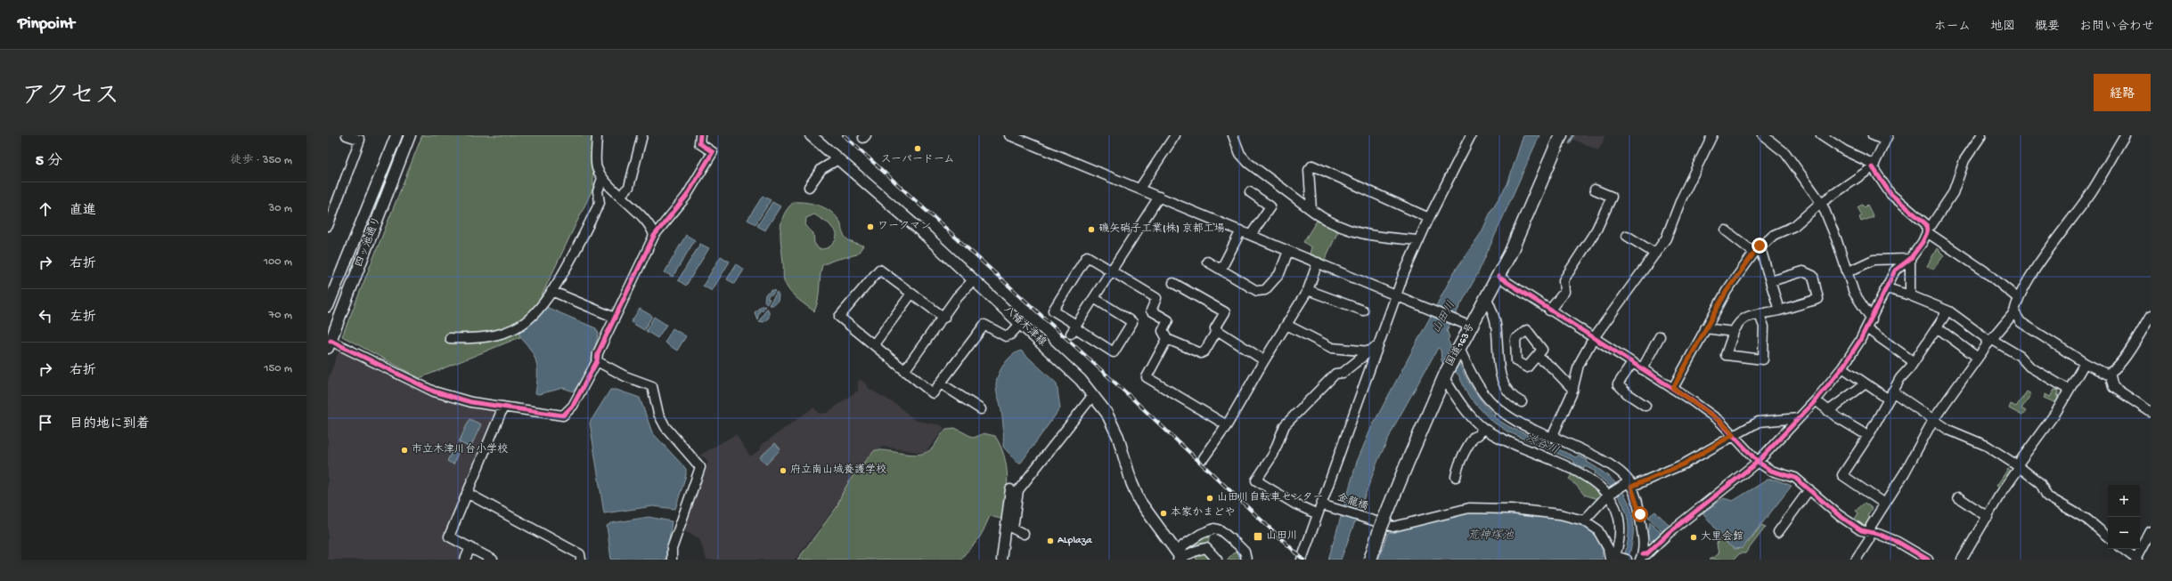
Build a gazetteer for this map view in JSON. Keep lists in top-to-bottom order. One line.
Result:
{"streets":{"highway":["国道163号"],"main road":["四ッ池通り","八幡木津線"],"street":["金龍橋"]},"water":["山田川","渋谷川","荒神塚池"],"places":{"other":["スーパードーム","ワークマン","磯矢硝子工業(株) 京都工場","市立木津川台小学校","府立南山城養護学校","山田川自転車センター","本家かまどや","大里会館","ALplaza"],"transit":["山田川"]},"page":{"header":"Pinpoint","nav":["ホーム","地図","概要","お問い合わせ"],"title":"アクセス","buttons":"経路","heading":["5 分","徒歩 · 350 m"],"list":[["直進","30 m"],["右折","100 m"],["左折","70 m"],["右折","150 m"],"目的地に到着"],"map_buttons":["+","−"]}}
